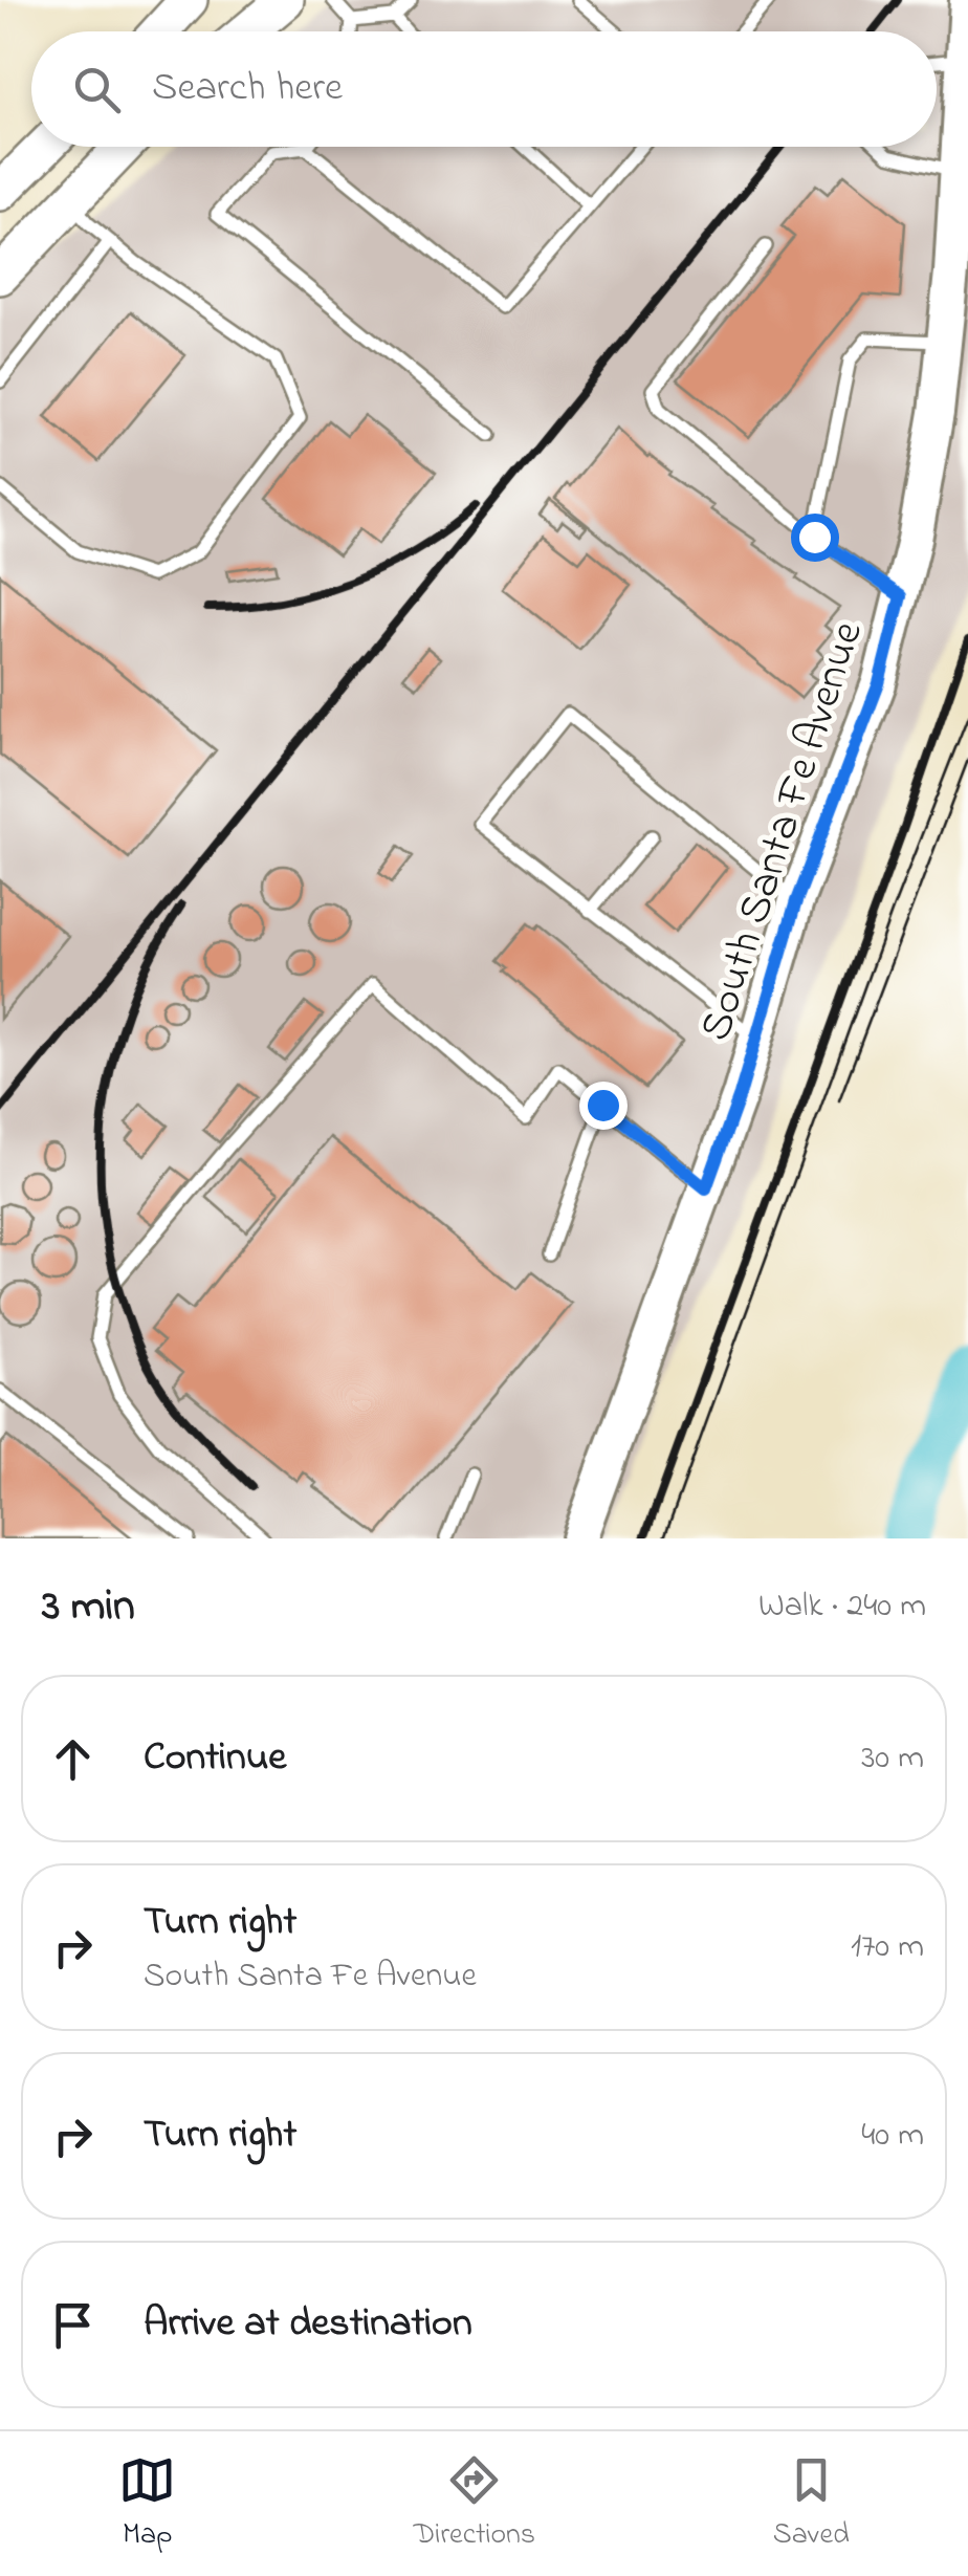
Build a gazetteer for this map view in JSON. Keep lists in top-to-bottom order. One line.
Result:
{"streets":{"main road":["South Santa Fe Avenue"]},"page":{"search":"Search here","heading":["3 min","Walk · 240 m"],"list":[["Continue","30 m"],["Turn right","South Santa Fe Avenue","170 m"],["Turn right","40 m"],"Arrive at destination"],"nav":["Map","Directions","Saved"]}}
